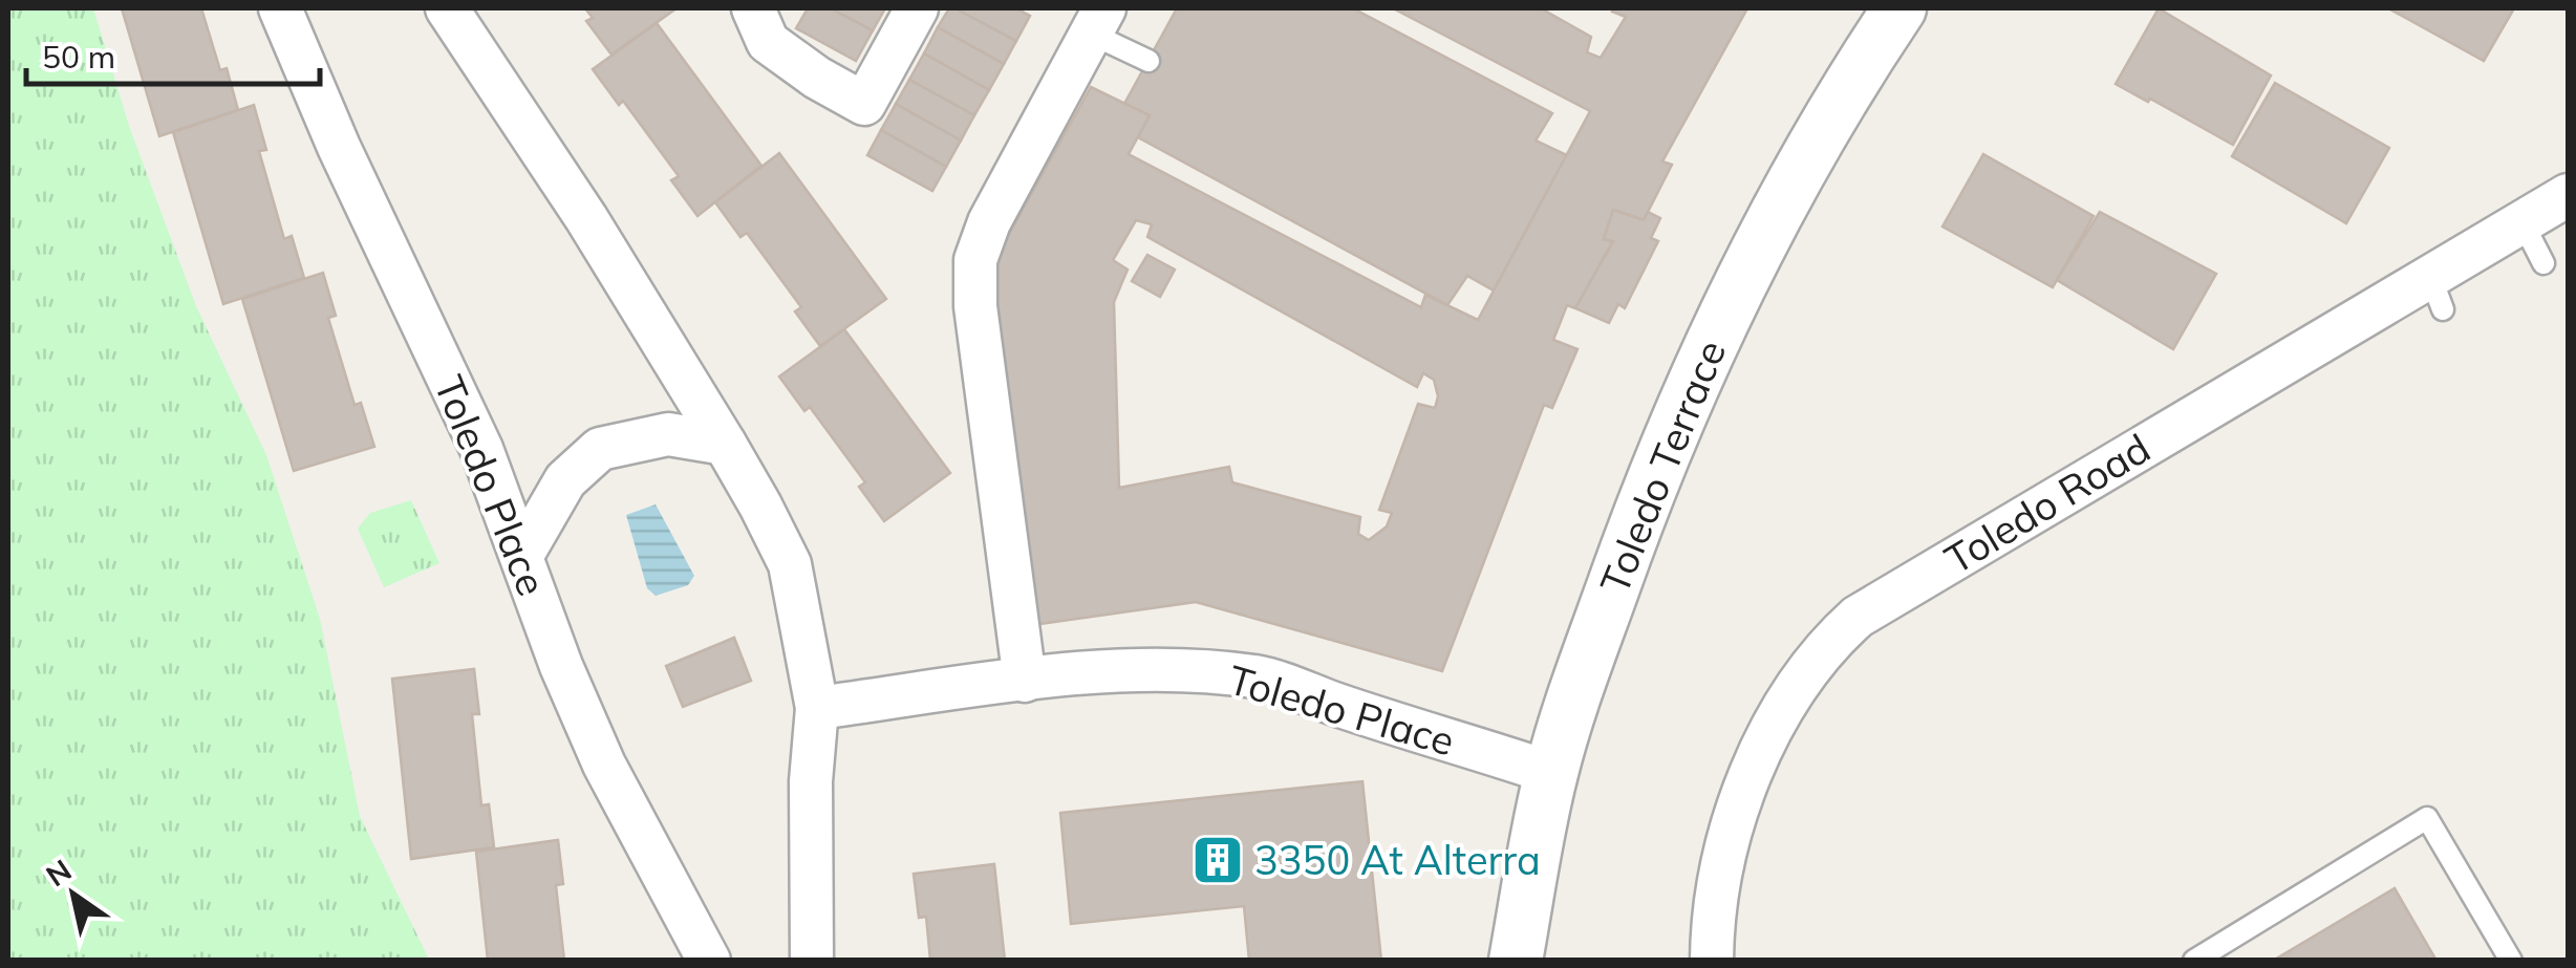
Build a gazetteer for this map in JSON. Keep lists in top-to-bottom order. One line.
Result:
{"streets":{"street":["Toledo Terrace","Toledo Place","Toledo Road"]},"crossings":[["Toledo Terrace","Toledo Place"]],"places":{"building":["3350 At Alterra"]},"scale_bar":"50 m","north":"top left"}
